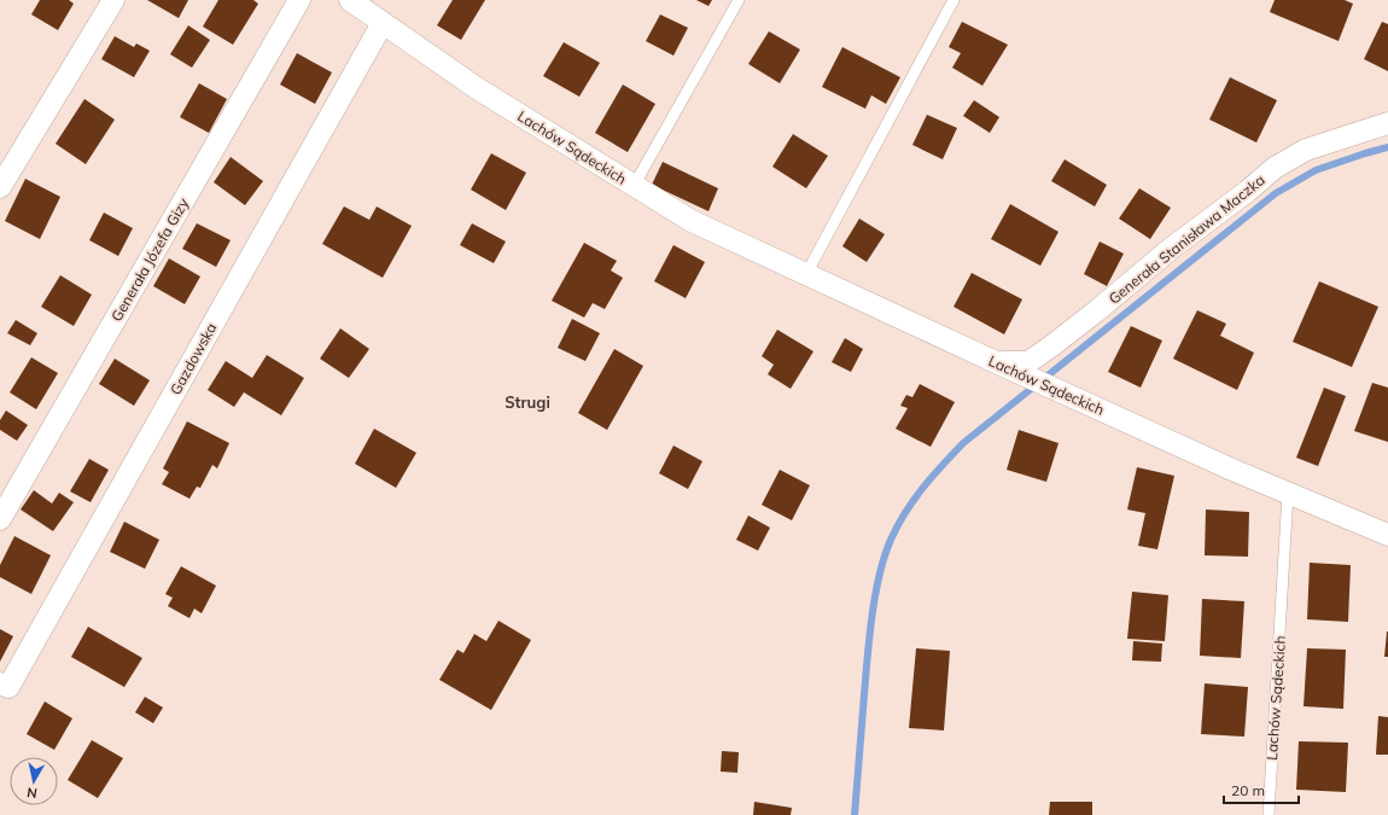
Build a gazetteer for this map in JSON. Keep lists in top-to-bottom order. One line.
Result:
{"streets":{"street":["Lachów Sądeckich","Generała Stanisława Maczka","Generała Józefa Gizy","Gazdowska"]},"crossings":[["Lachów Sądeckich","Generała Stanisława Maczka"],["Lachów Sądeckich","Gazdowska"]],"districts":["Strugi"],"scale_bar":"20 m","north":"bottom"}
